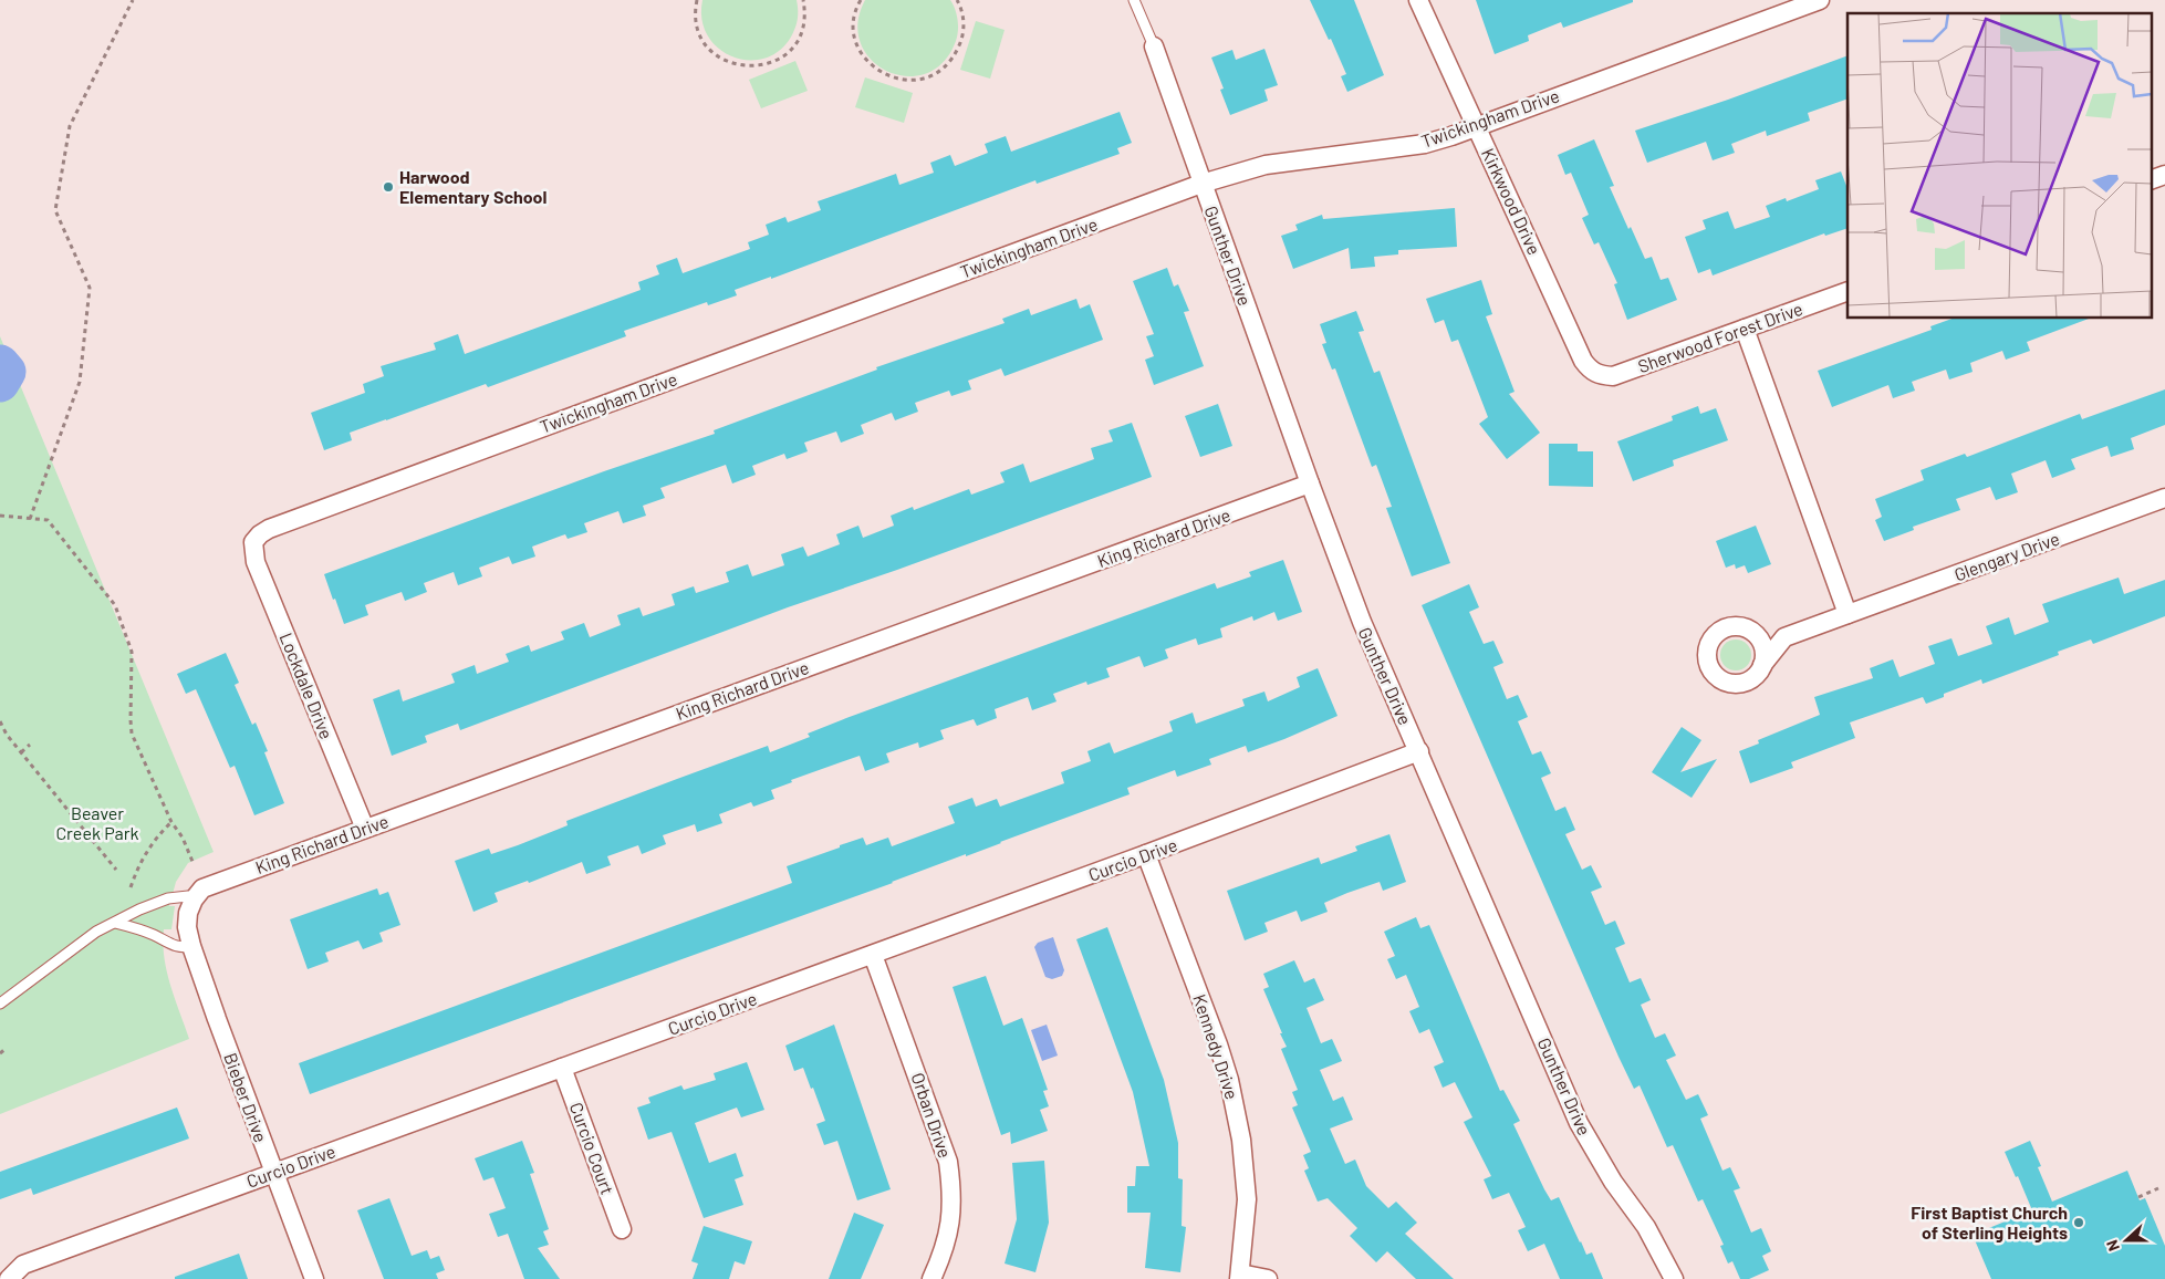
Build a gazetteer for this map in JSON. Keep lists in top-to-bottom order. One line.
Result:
{"streets":{"street":["Twickingham Drive","Kirkwood Drive","Gunther Drive","Sherwood Forest Drive","King Richard Drive","Glengary Drive","Lockdale Drive","Curcio Drive","Kennedy Drive","Bieber Drive","Orban Drive","Curcio Court"]},"crossings":[["Twickingham Drive","Kirkwood Drive"],["Twickingham Drive","Gunther Drive"],["Twickingham Drive","Lockdale Drive"],["Kirkwood Drive","Sherwood Forest Drive"],["Gunther Drive","King Richard Drive"],["Gunther Drive","Curcio Drive"],["King Richard Drive","Lockdale Drive"],["King Richard Drive","Bieber Drive"],["Curcio Drive","Kennedy Drive"],["Curcio Drive","Bieber Drive"],["Curcio Drive","Orban Drive"],["Curcio Drive","Curcio Court"]],"parks":["Beaver Creek Park"],"places":["Harwood Elementary School","First Baptist Church of Sterling Heights"],"north":"left"}
